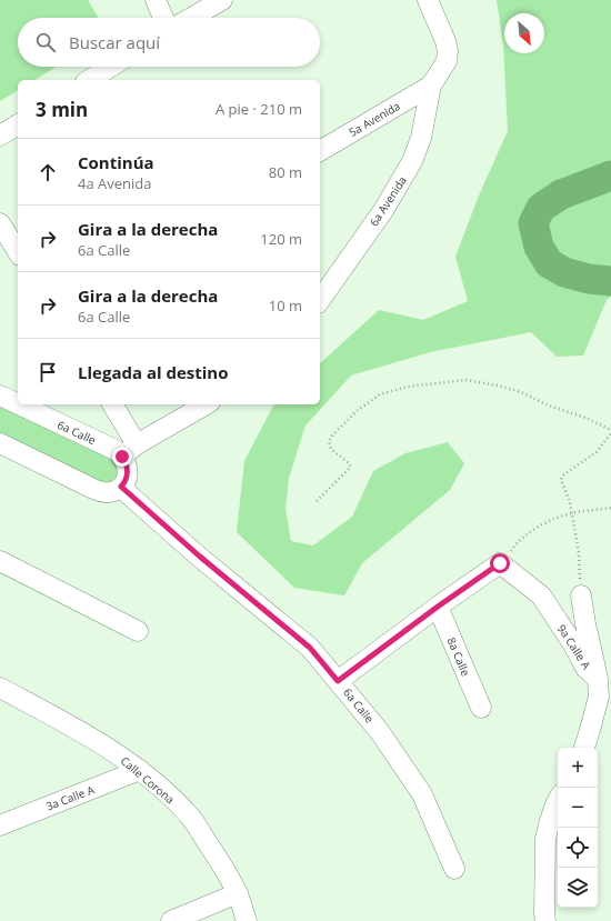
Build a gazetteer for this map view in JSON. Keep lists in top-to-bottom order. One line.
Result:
{"streets":{"street":["5a Avenida","6a Avenida","6a Calle","9a Calle A","8a Calle","Calle Corona","3a Calle A"]},"crossings":[["5a Avenida","6a Avenida"],["Calle Corona","3a Calle A"]],"north":"bottom right","page":{"search":"Buscar aquí","heading":["3 min","A pie · 210 m"],"list":[["Continúa","4a Avenida","80 m"],["Gira a la derecha","6a Calle","120 m"],["Gira a la derecha","6a Calle","10 m"],"Llegada al destino"],"map_buttons":["+","−"]}}
